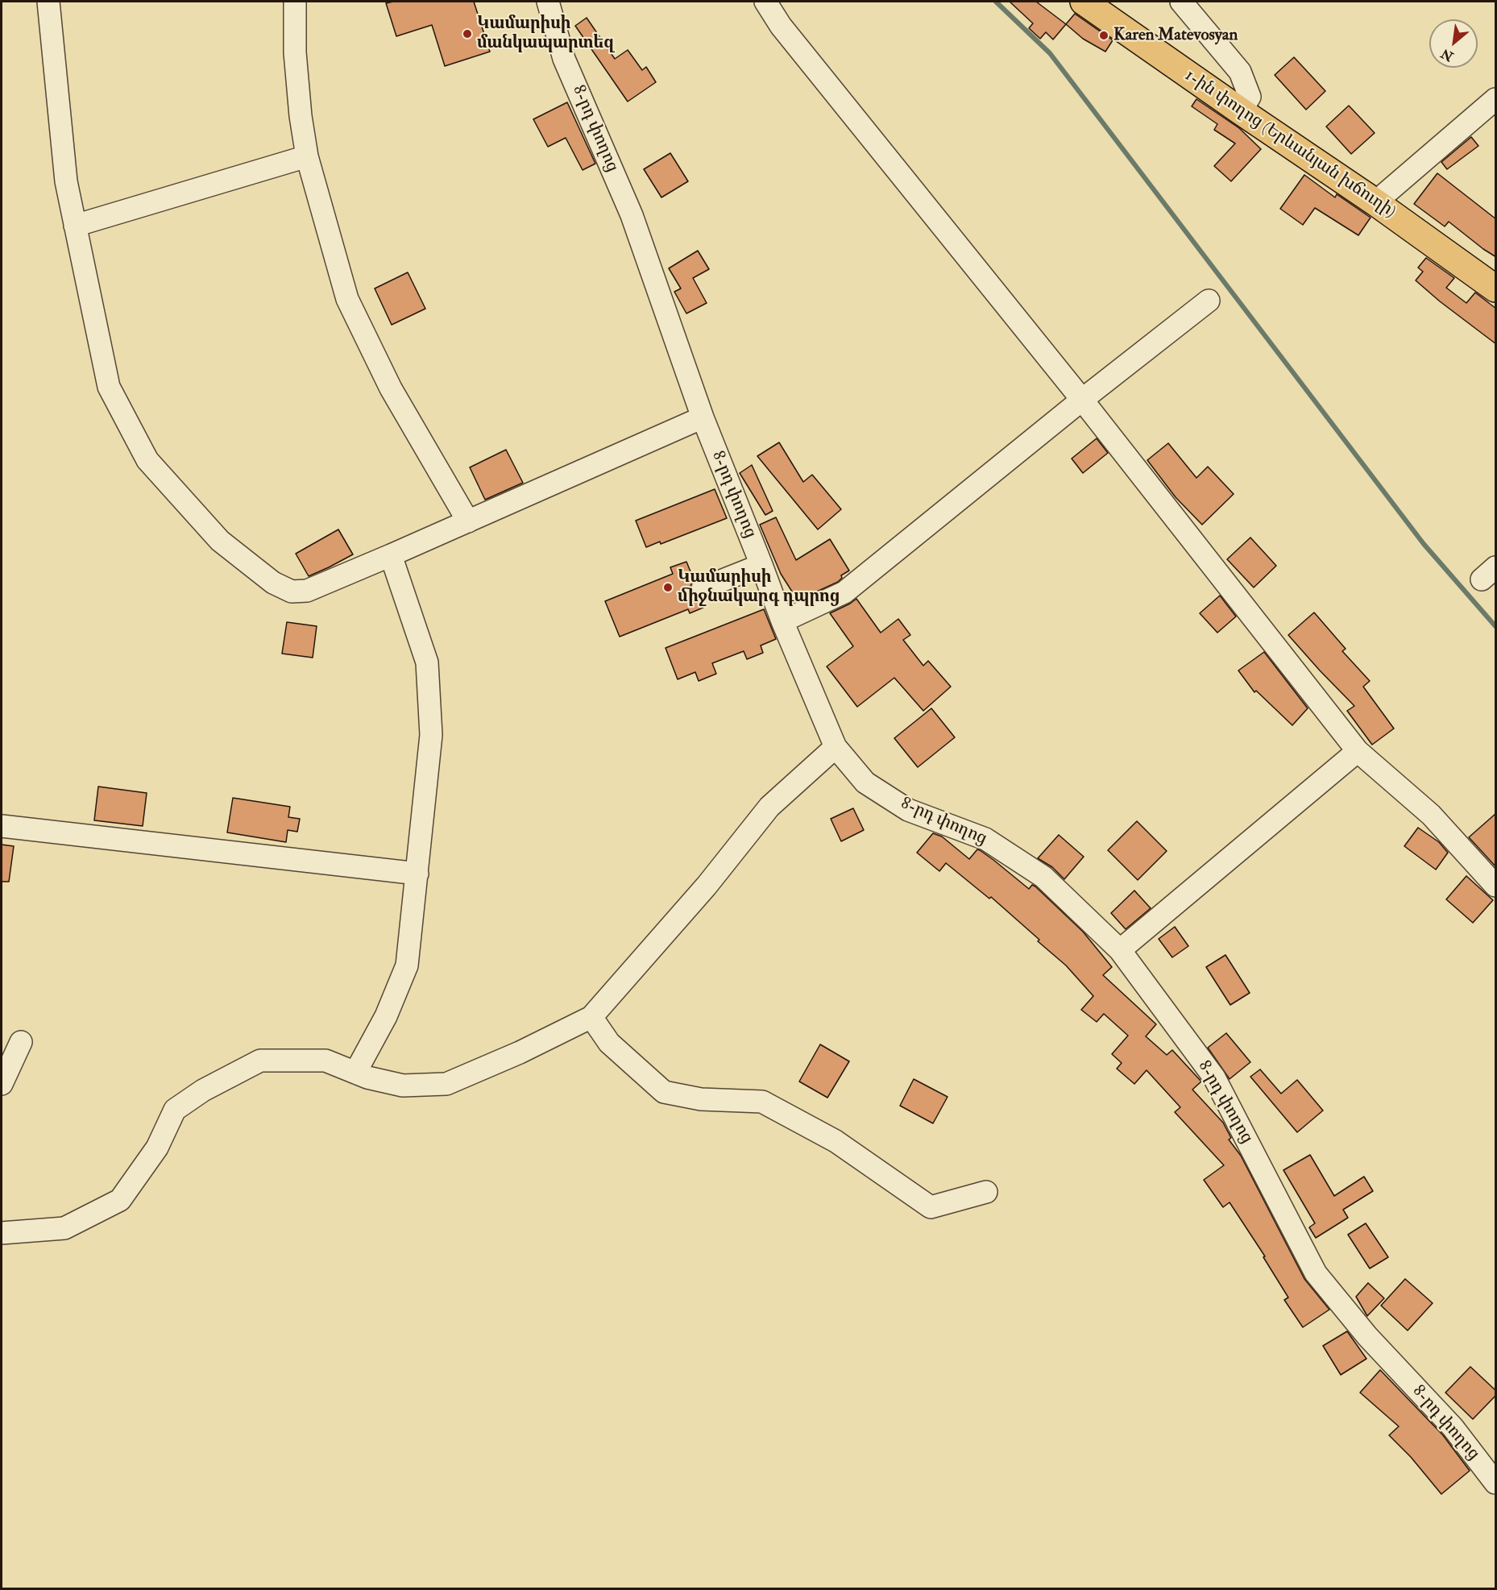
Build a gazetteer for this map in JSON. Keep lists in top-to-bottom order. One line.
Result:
{"streets":{"main road":["1-ին փողոց (Երևանյան խճուղի)"],"street":["8-րդ փողոց"]},"places":["Կամարիսի մանկապարտեզ","Karen Matevosyan","Կամարիսի միջնակարգ դպրոց"],"north":"bottom left"}
